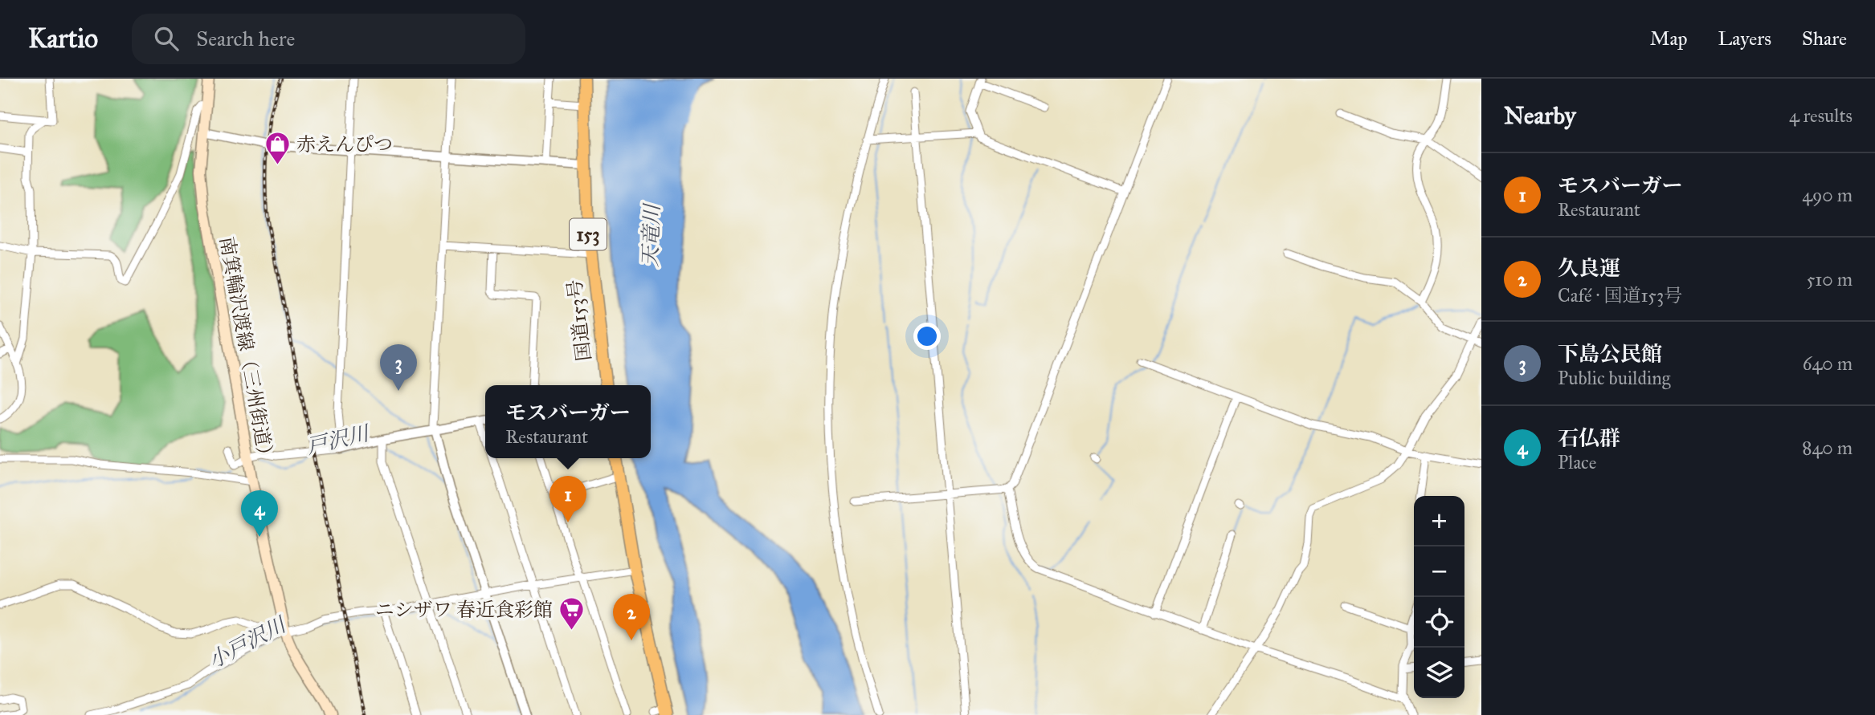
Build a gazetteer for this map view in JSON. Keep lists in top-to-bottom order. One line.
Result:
{"streets":{"highway":["153","国道153号"],"main road":["南箕輪沢渡線（三州街道）"]},"water":["天竜川","戸沢川","小戸沢川"],"places":{"shop":["赤えんぴつ"],"supermarket":["ニシザワ 春近食彩館"]},"page":{"header":"Kartio","search":"Search here","nav":["Map","Layers","Share"],"heading":["Nearby","4 results"],"list":[{"mark":"1","name":"モスバーガー","note":"Restaurant","value":"490 m"},{"mark":"2","name":"久良運","note":"Café · 国道153号","value":"510 m"},{"mark":"3","name":"下島公民館","note":"Public building","value":"640 m"},{"mark":"4","name":"石仏群","note":"Place","value":"840 m"}],"pins":["3","1","4","2"],"popup":["モスバーガー","Restaurant"],"map_buttons":["+","−"]}}
